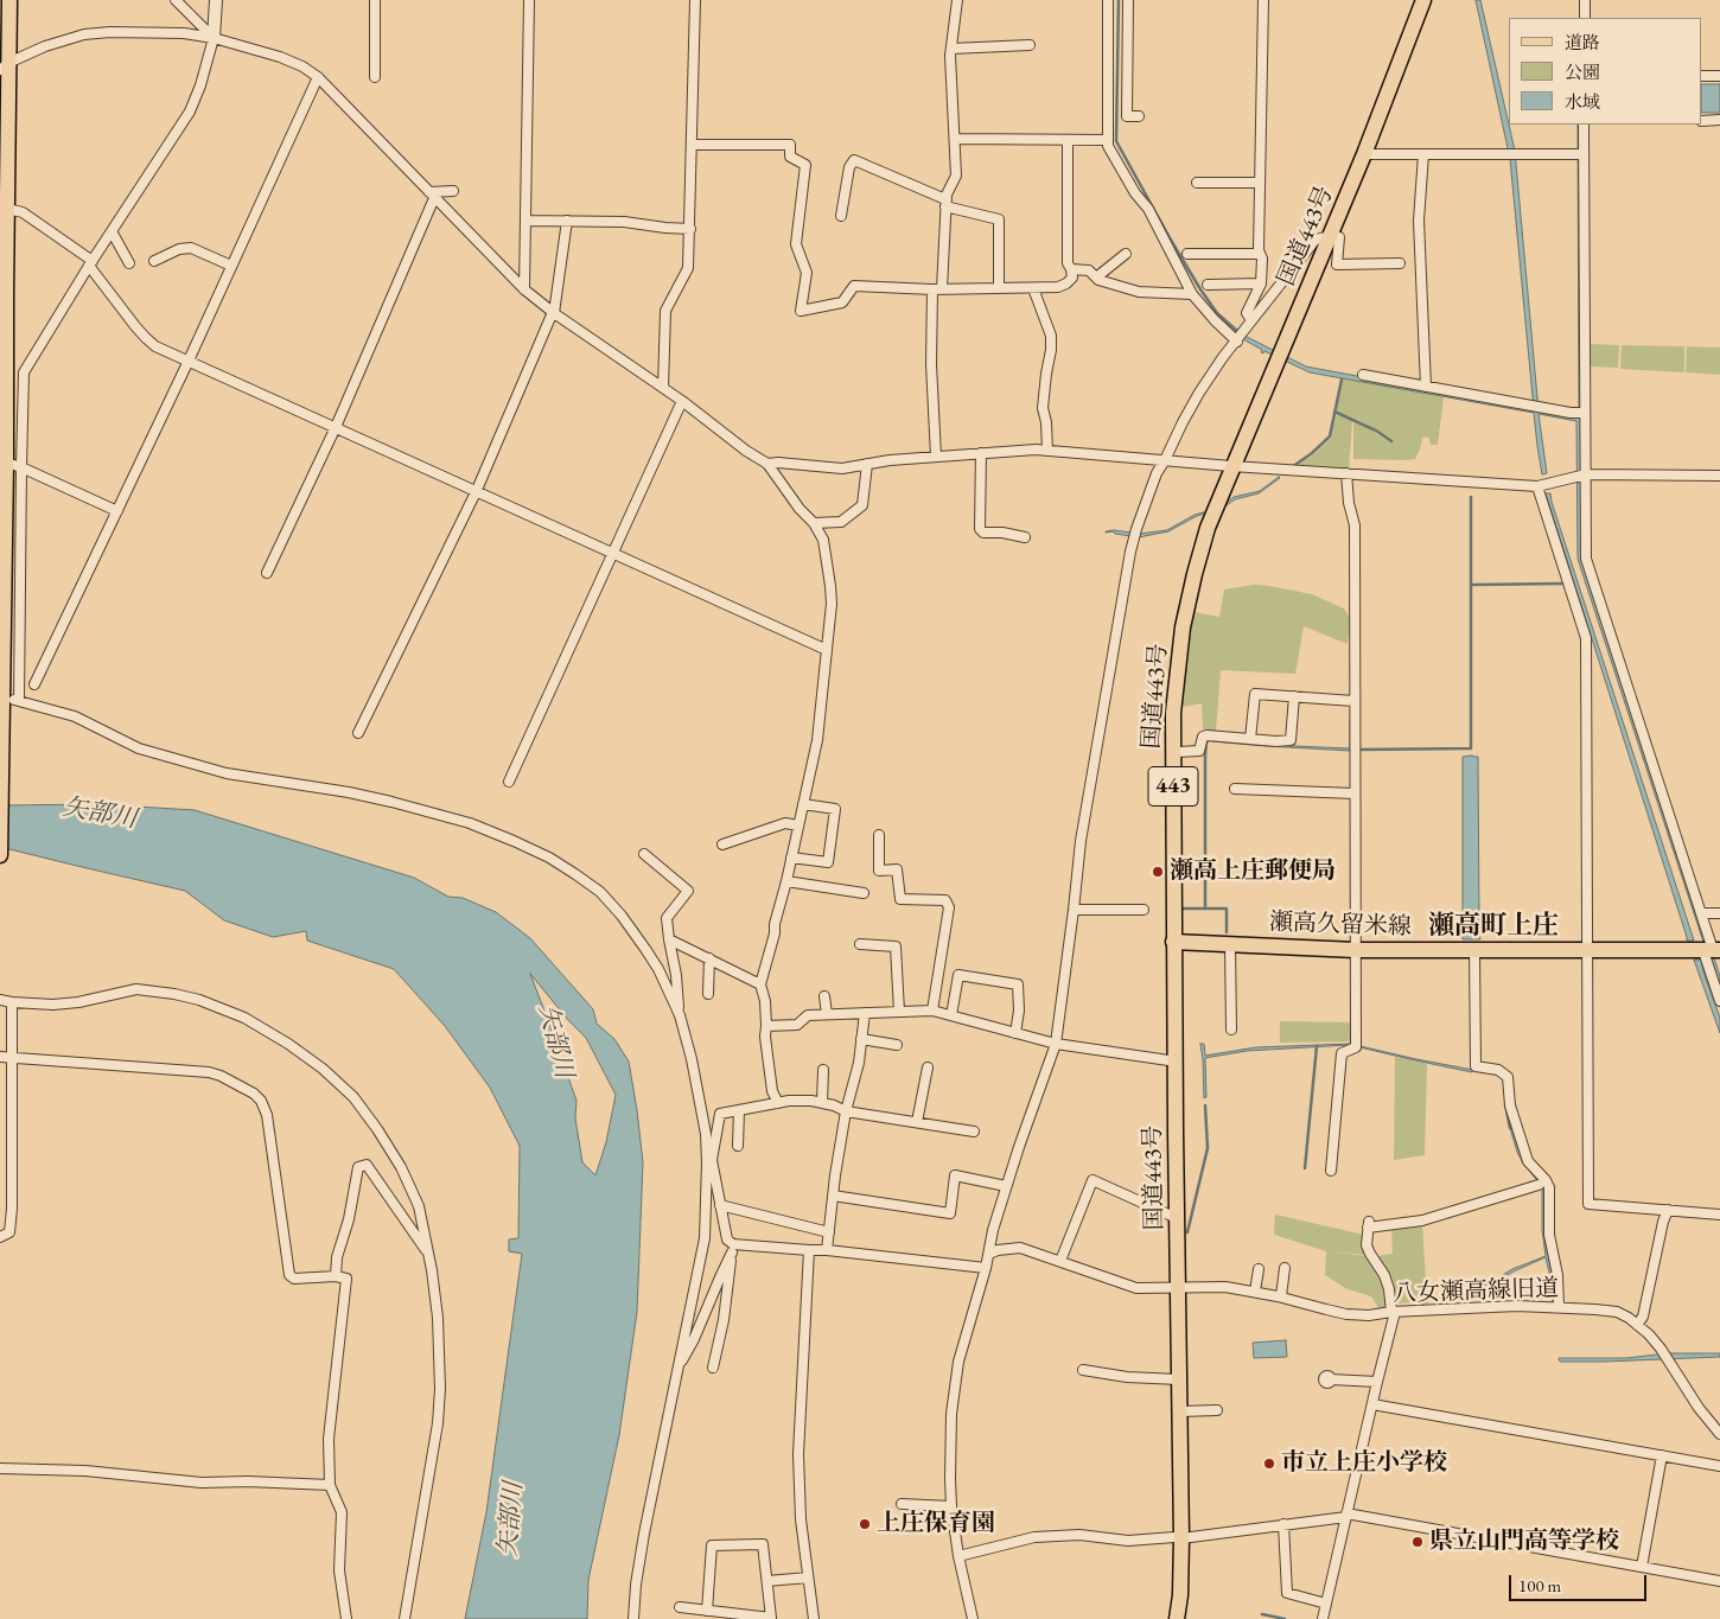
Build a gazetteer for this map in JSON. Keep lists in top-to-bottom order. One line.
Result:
{"streets":{"main road":["国道443号","443","瀬高久留米線"],"street":["八女瀬高線旧道"]},"crossings":[["国道443号","瀬高久留米線"],["国道443号","八女瀬高線旧道"]],"districts":["瀬高町上庄"],"water":["矢部川"],"places":["瀬高上庄郵便局","市立上庄小学校","上庄保育園","県立山門高等学校"],"legend":["道路","公園","水域"],"scale_bar":"100 m"}
